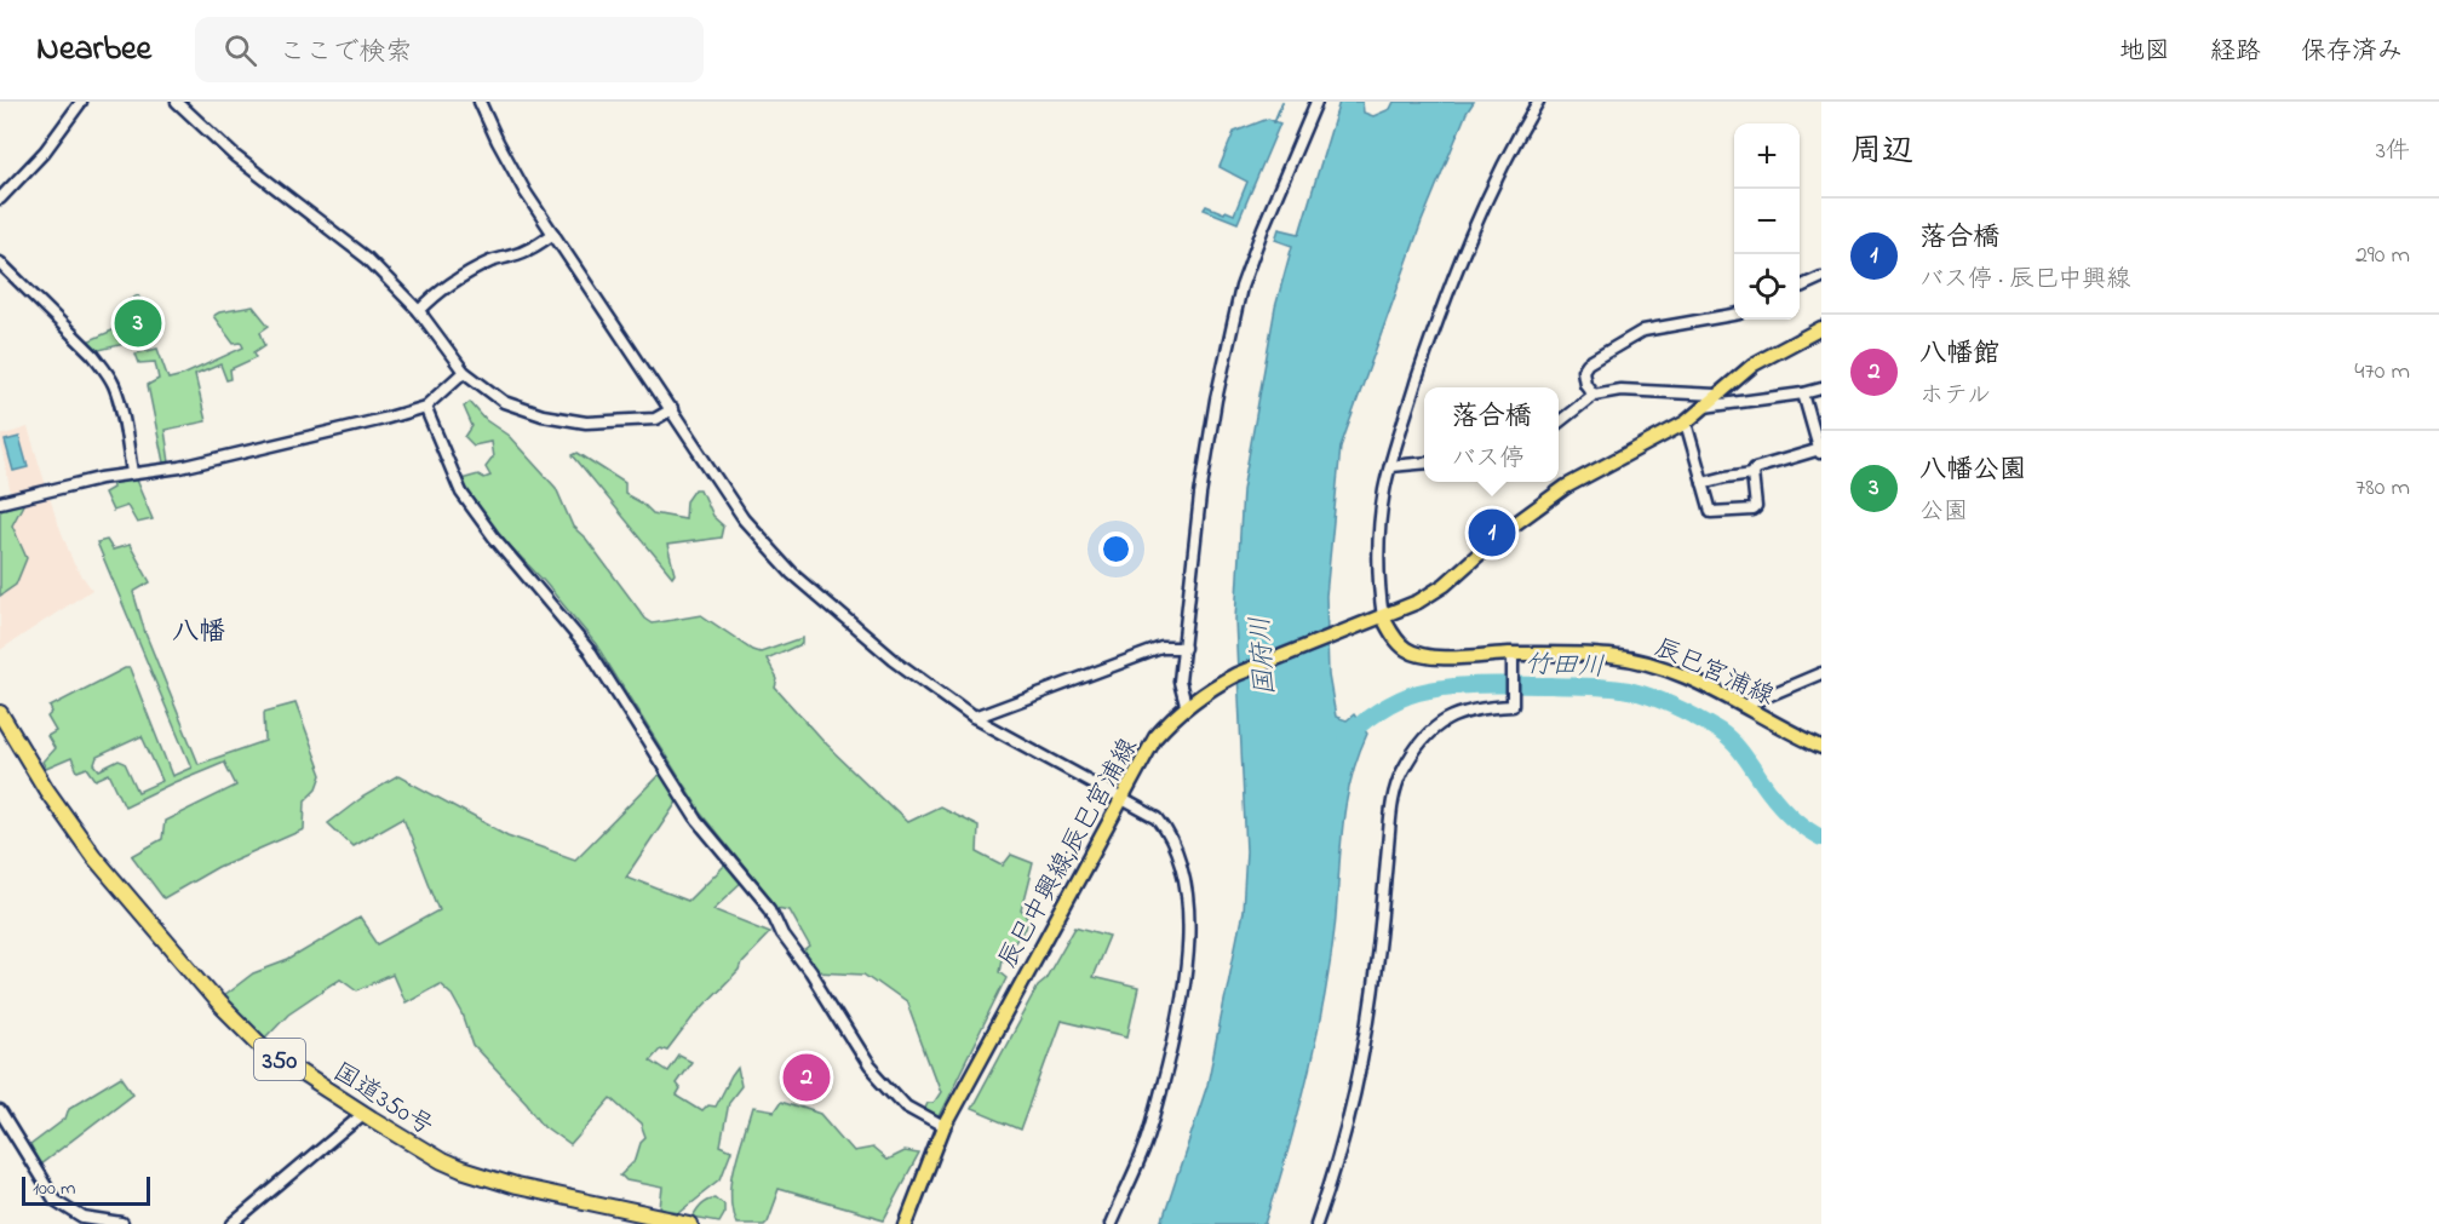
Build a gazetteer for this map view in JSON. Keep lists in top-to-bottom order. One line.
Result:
{"streets":{"highway":["350","国道350号"],"main road":["辰巳宮浦線","辰巳中興線;辰巳宮浦線"]},"crossings":[["辰巳宮浦線","辰巳中興線;辰巳宮浦線"]],"districts":["八幡"],"water":["国府川","竹田川"],"scale_bar":"100 m","page":{"header":"Nearbee","search":"ここで検索","nav":["地図","経路","保存済み"],"heading":["周辺","3件"],"map_buttons":["+","−"],"list":[{"mark":"1","name":"落合橋","note":"バス停 · 辰巳中興線","value":"290 m"},{"mark":"2","name":"八幡館","note":"ホテル","value":"470 m"},{"mark":"3","name":"八幡公園","note":"公園","value":"780 m"}],"pins":["3","1","2"],"popup":["落合橋","バス停"],"scale":"100 m"}}
